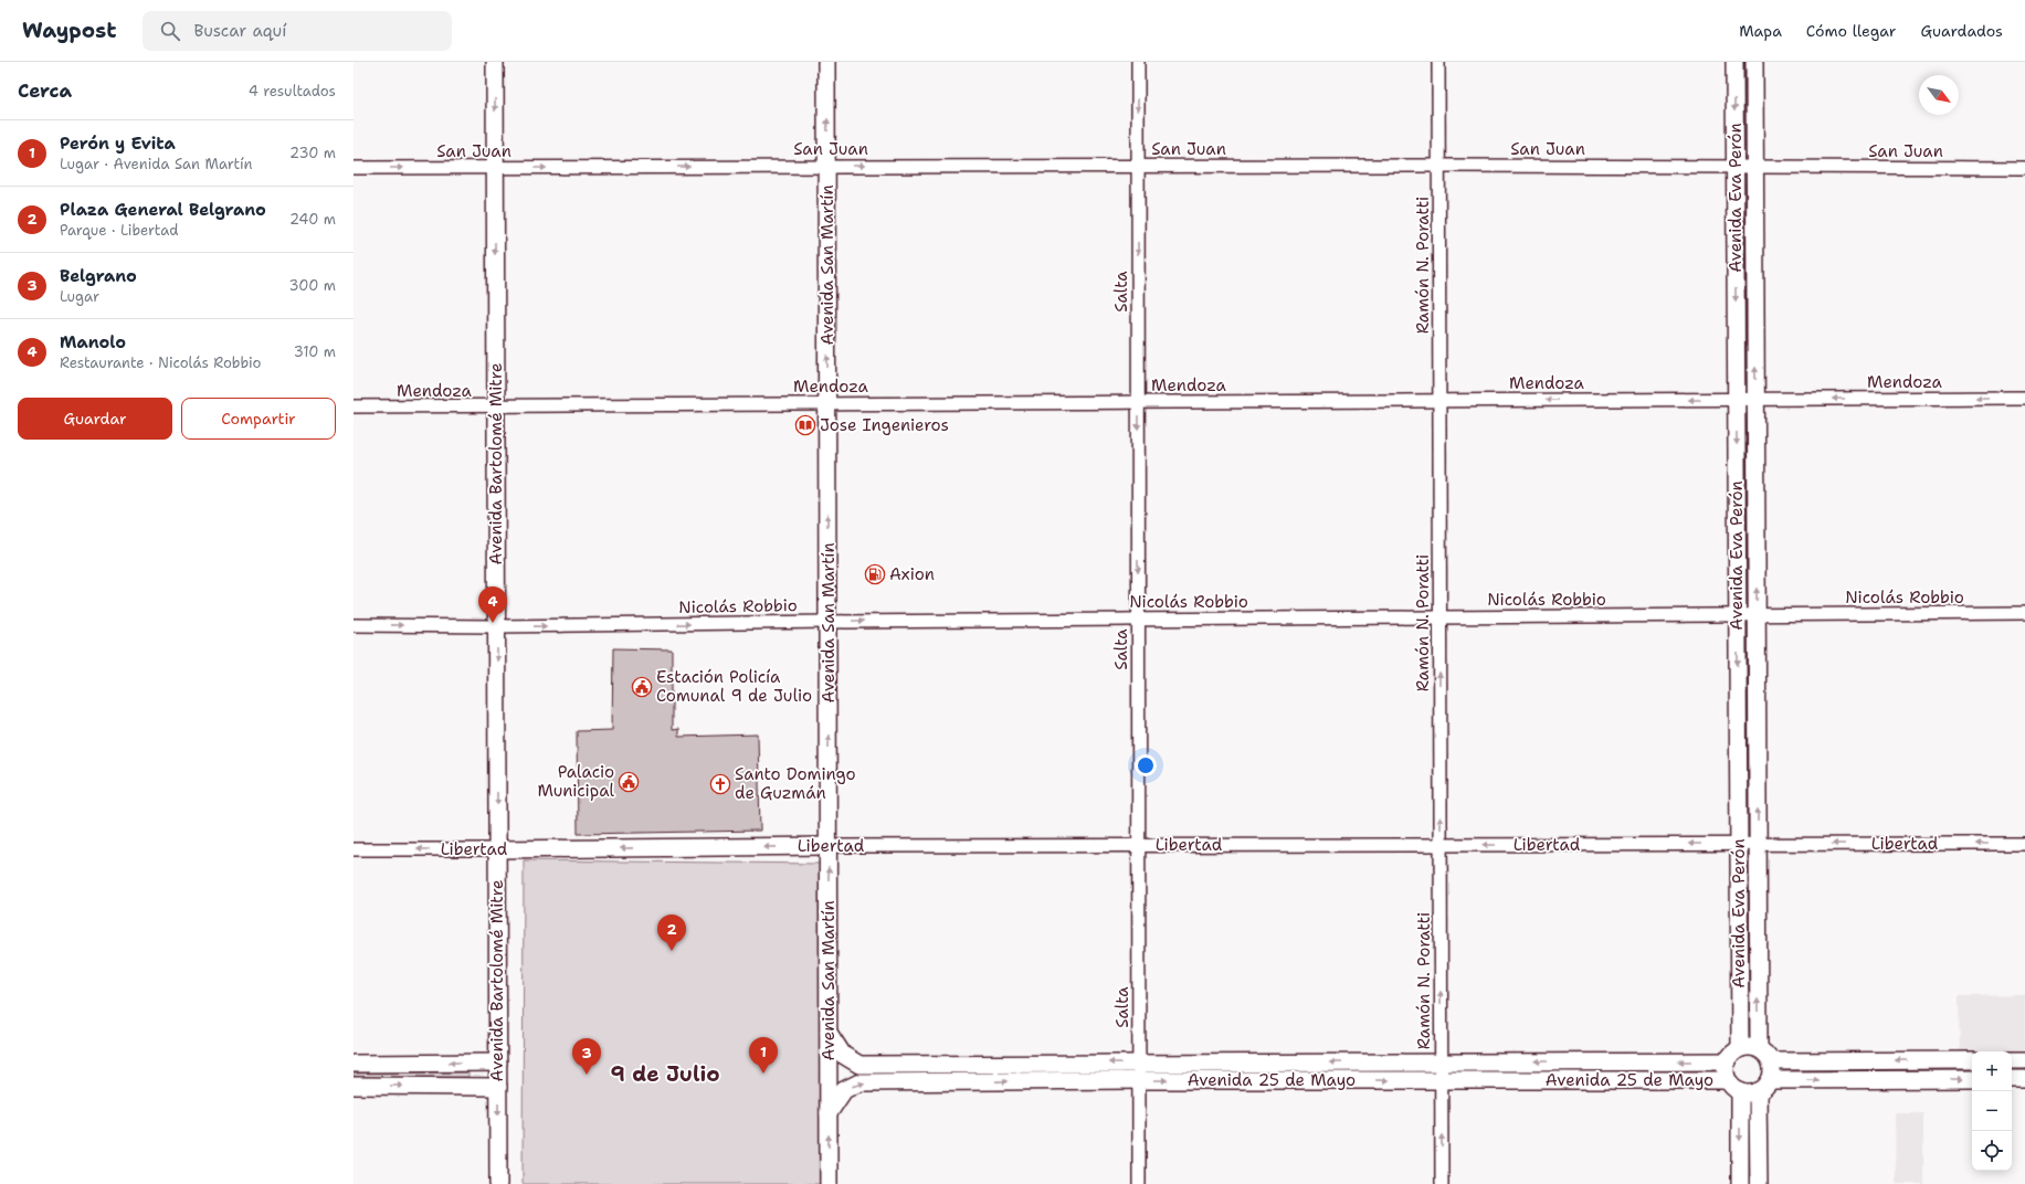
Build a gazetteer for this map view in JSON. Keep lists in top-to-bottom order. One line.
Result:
{"streets":{"main road":["Avenida Eva Perón","Avenida San Martín","Avenida Bartolomé Mitre","Libertad","Avenida 25 de Mayo"],"street":["San Juan","Ramón N. Poratti","Salta","Mendoza","Nicolás Robbio"]},"crossings":[["San Juan","Avenida Eva Perón"],["San Juan","Avenida San Martín"],["San Juan","Ramón N. Poratti"],["San Juan","Salta"],["San Juan","Avenida Bartolomé Mitre"],["Avenida Eva Perón","Mendoza"],["Avenida Eva Perón","Nicolás Robbio"],["Avenida Eva Perón","Libertad"],["Avenida Eva Perón","Avenida 25 de Mayo"],["Avenida San Martín","Mendoza"],["Avenida San Martín","Nicolás Robbio"],["Avenida San Martín","Libertad"],["Avenida San Martín","Avenida 25 de Mayo"],["Ramón N. Poratti","Mendoza"],["Ramón N. Poratti","Nicolás Robbio"],["Ramón N. Poratti","Libertad"],["Ramón N. Poratti","Avenida 25 de Mayo"],["Salta","Mendoza"],["Salta","Nicolás Robbio"],["Salta","Libertad"],["Salta","Avenida 25 de Mayo"],["Mendoza","Avenida Bartolomé Mitre"],["Avenida Bartolomé Mitre","Nicolás Robbio"],["Avenida Bartolomé Mitre","Libertad"]],"one_way":["San Juan","Avenida San Martín","Ramón N. Poratti","Salta","Avenida Bartolomé Mitre","Nicolás Robbio","Libertad"],"districts":["9 de Julio"],"places":{"library":["Jose Ingenieros"],"fuel station":["Axion"],"public building":["Estación Policía Comunal 9 de Julio","Palacio Municipal"],"church":["Santo Domingo de Guzmán"]},"north":"bottom right","page":{"header":"Waypost","search":"Buscar aquí","nav":["Mapa","Cómo llegar","Guardados"],"heading":["Cerca","4 resultados"],"list":[{"mark":"1","name":"Perón y Evita","note":"Lugar · Avenida San Martín","value":"230 m"},{"mark":"2","name":"Plaza General Belgrano","note":"Parque · Libertad","value":"240 m"},{"mark":"3","name":"Belgrano","note":"Lugar","value":"300 m"},{"mark":"4","name":"Manolo","note":"Restaurante · Nicolás Robbio","value":"310 m"}],"buttons":["Guardar","Compartir"],"pins":["4","2","1","3"],"map_buttons":["+","−"]}}
